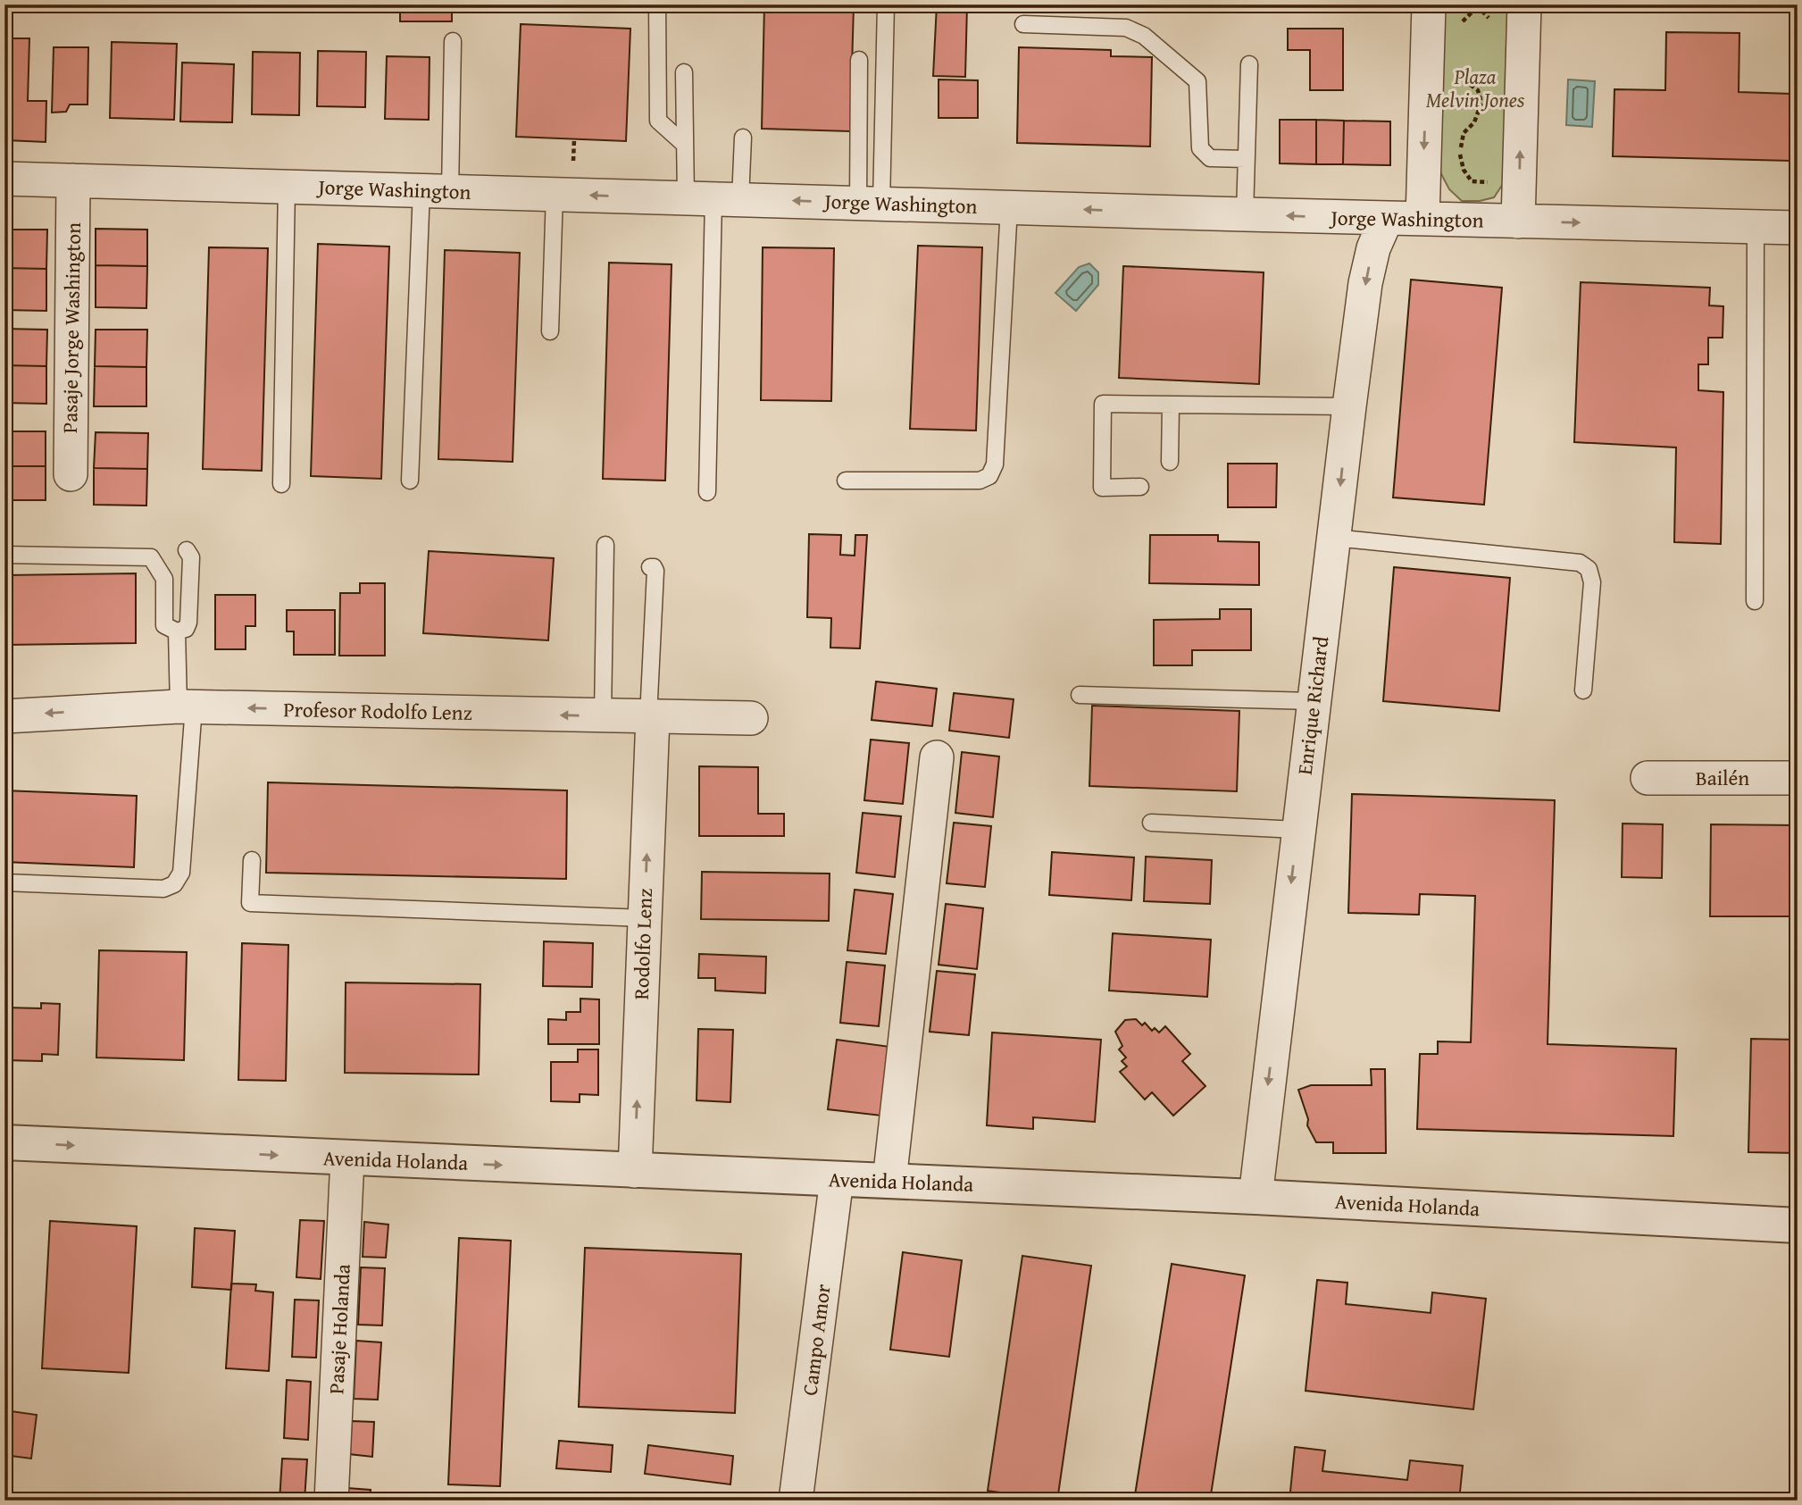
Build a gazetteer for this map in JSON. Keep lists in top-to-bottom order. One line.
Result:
{"streets":{"street":["Jorge Washington","Pasaje Jorge Washington","Enrique Richard","Profesor Rodolfo Lenz","Bailén","Rodolfo Lenz","Avenida Holanda","Pasaje Holanda","Campo Amor"]},"crossings":[["Jorge Washington","Pasaje Jorge Washington"],["Jorge Washington","Enrique Richard"],["Enrique Richard","Avenida Holanda"],["Profesor Rodolfo Lenz","Rodolfo Lenz"],["Rodolfo Lenz","Avenida Holanda"],["Avenida Holanda","Pasaje Holanda"],["Avenida Holanda","Campo Amor"]],"one_way":["Enrique Richard","Profesor Rodolfo Lenz","Avenida Holanda"],"parks":["Plaza Melvin Jones"]}
